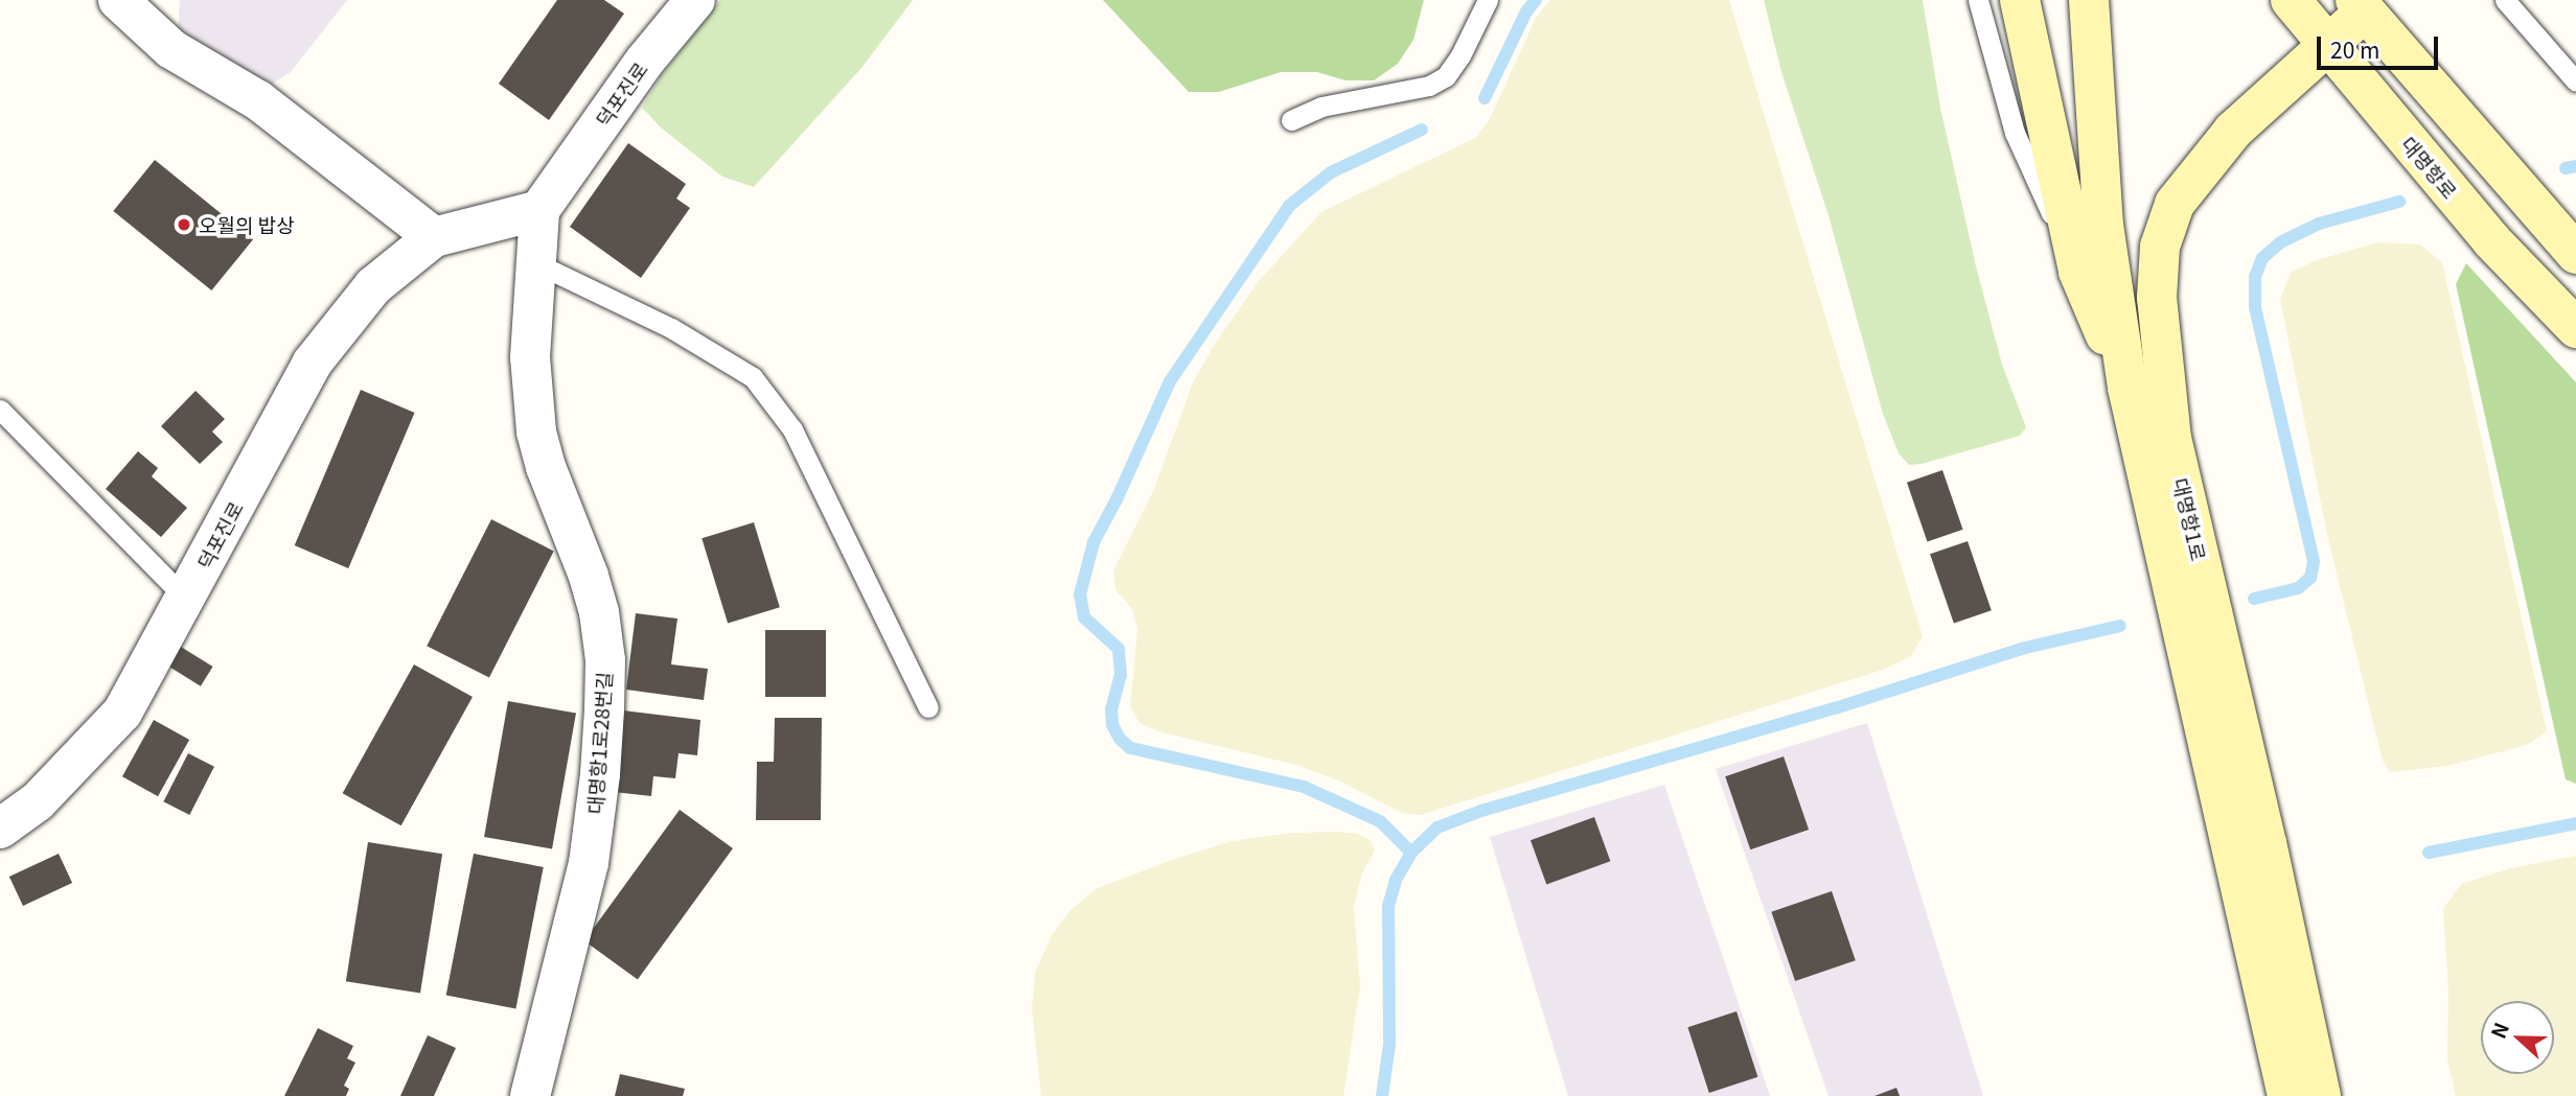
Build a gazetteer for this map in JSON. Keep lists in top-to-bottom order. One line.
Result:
{"streets":{"street":["덕포진로","대명항로","대명항1로","대명항1로28번길"]},"crossings":[["덕포진로","대명항1로28번길"],["대명항로","대명항1로"]],"places":["오월의 밥상"],"scale_bar":"20 m","north":"left"}
